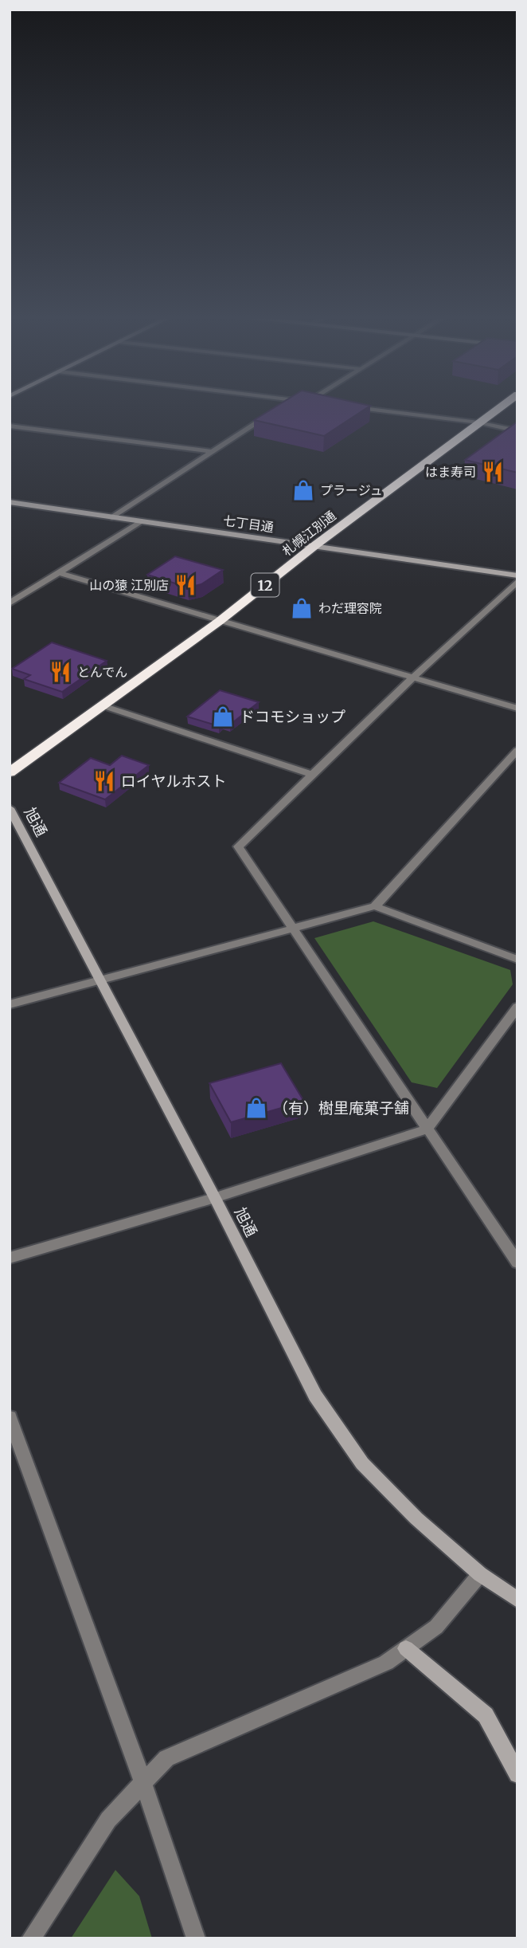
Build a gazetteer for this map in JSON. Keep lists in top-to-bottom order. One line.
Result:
{"streets":{"highway":["札幌江別通","12"],"street":["七丁目通","旭通"]},"crossings":[["七丁目通","札幌江別通"]],"places":{"restaurant":["はま寿司","山の猿 江別店","とんでん","ロイヤルホスト"],"shop":["プラージュ","わだ理容院","ドコモショップ","（有）樹里庵菓子舗"]}}
